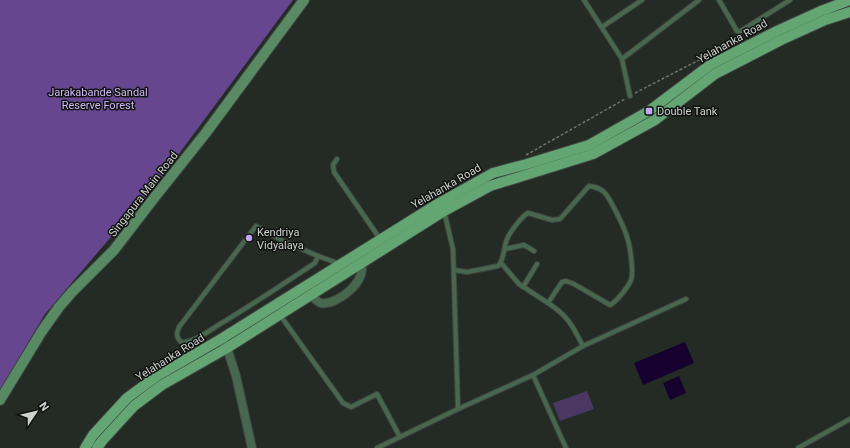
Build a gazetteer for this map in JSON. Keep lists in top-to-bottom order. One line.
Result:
{"streets":{"main road":["Yelahanka Road"],"street":["Singapura Main Road"]},"parks":["Jarakabande Sandal Reserve Forest"],"places":{"transit":["Double Tank"],"other":["Kendriya Vidyalaya"]},"north":"top right"}
